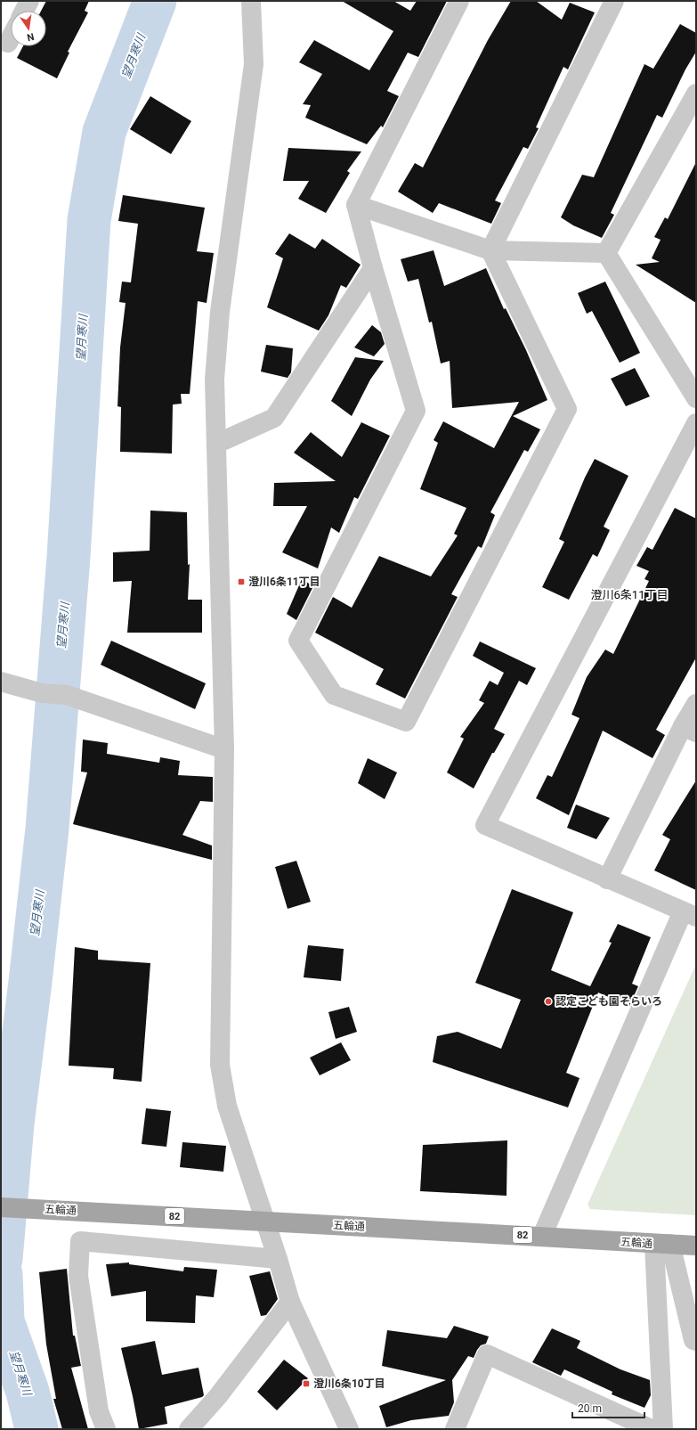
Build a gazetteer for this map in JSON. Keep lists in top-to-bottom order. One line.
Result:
{"streets":{"main road":["五輪通","82"]},"districts":["澄川6条11丁目"],"water":["望月寒川"],"places":{"transit":["澄川6条11丁目","澄川6条10丁目"],"other":["認定こども園そらいろ"]},"scale_bar":"20 m","north":"bottom"}
